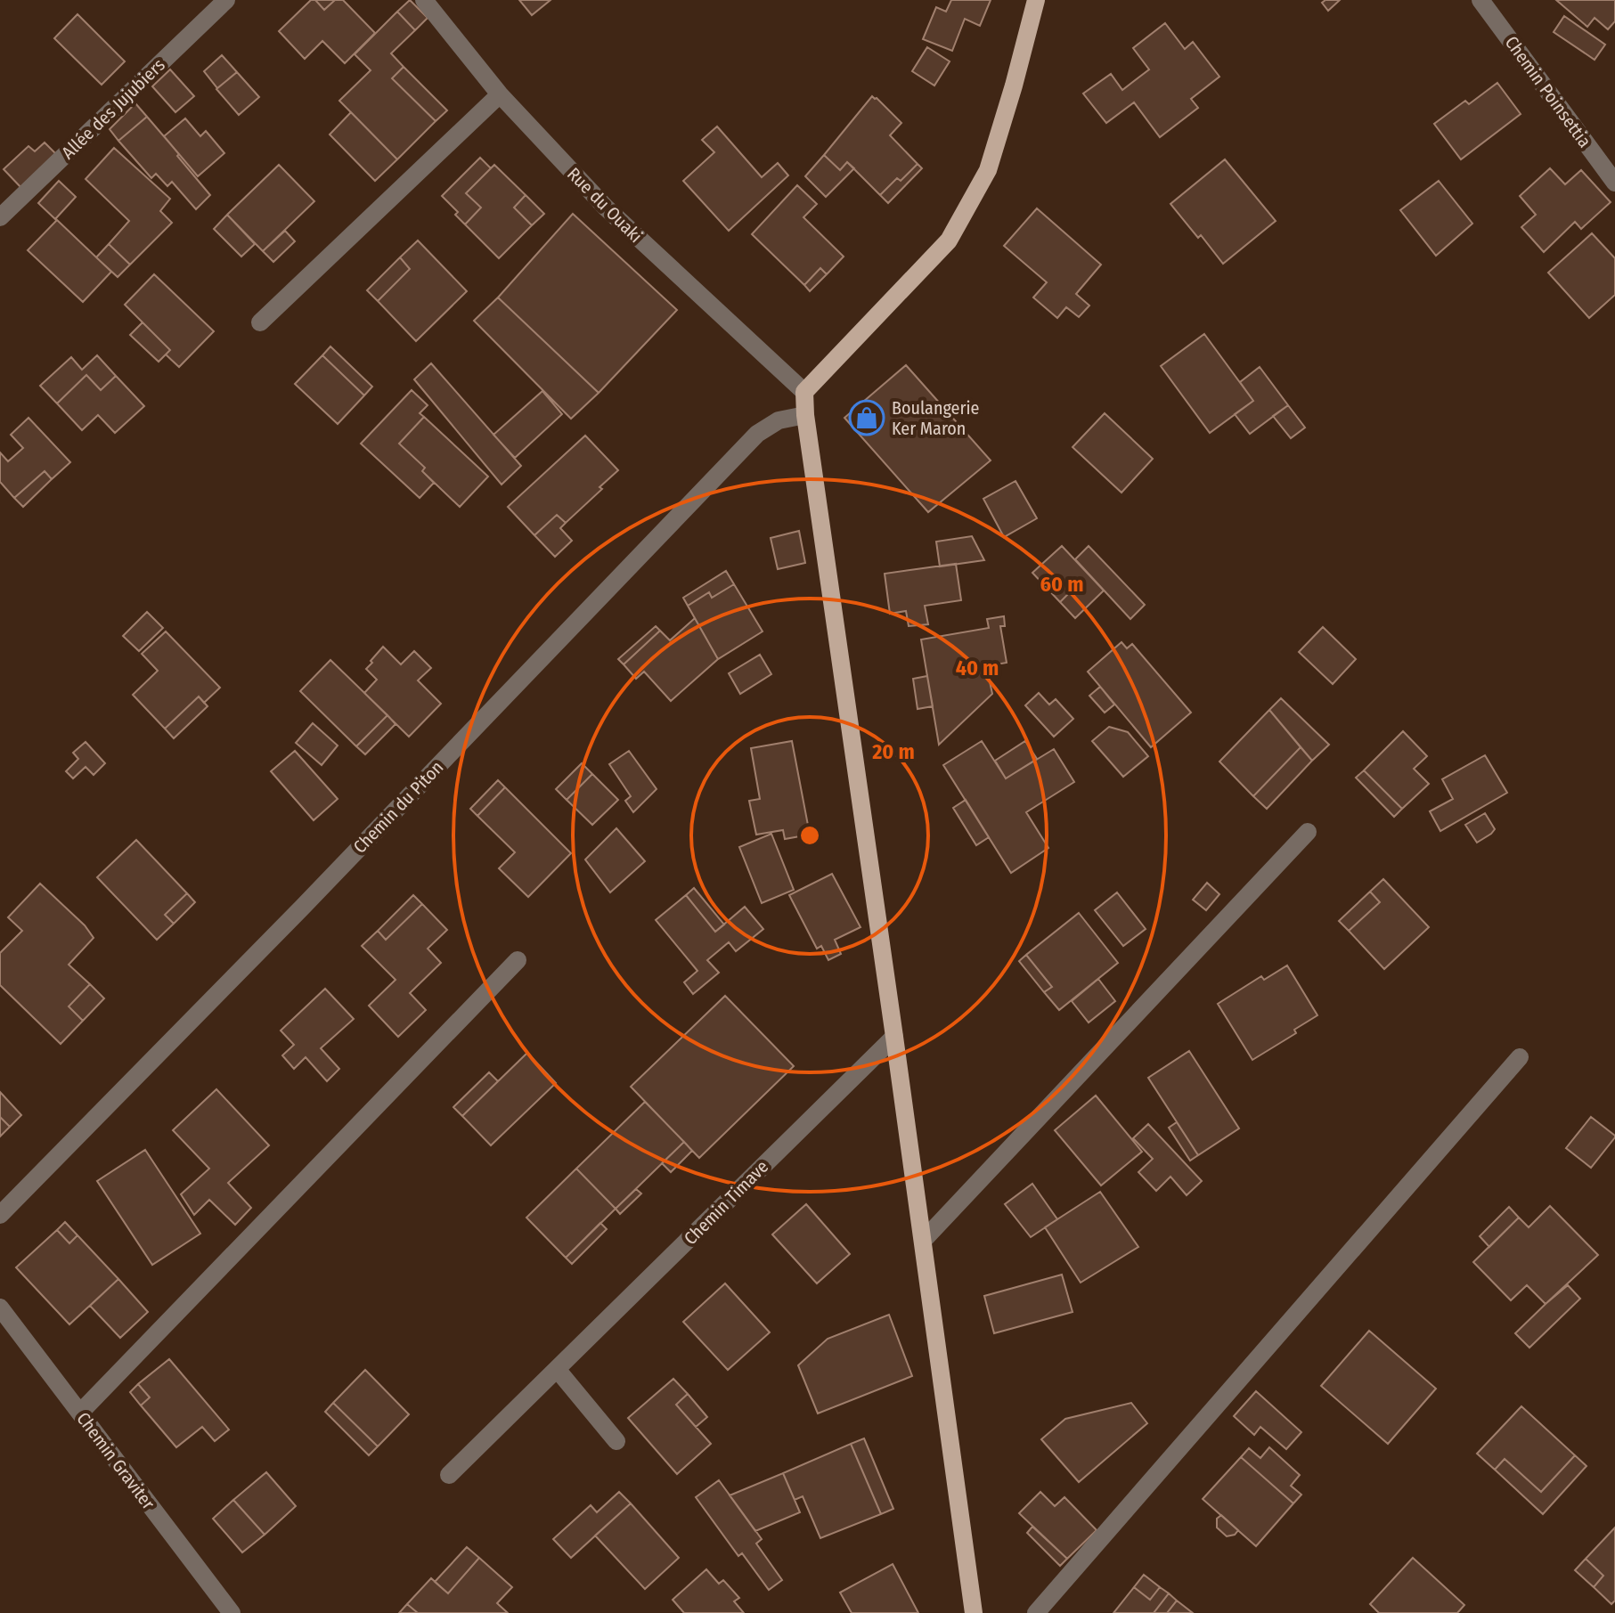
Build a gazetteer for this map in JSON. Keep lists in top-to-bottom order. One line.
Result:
{"streets":{"street":["Chemin Poinsettia","Allée des Jujubiers","Rue du Ouaki","Chemin du Piton","Chemin Timave","Chemin Graviter"]},"places":{"shop":["Boulangerie Ker Maron"]},"rings":["60 m","40 m","20 m"]}
